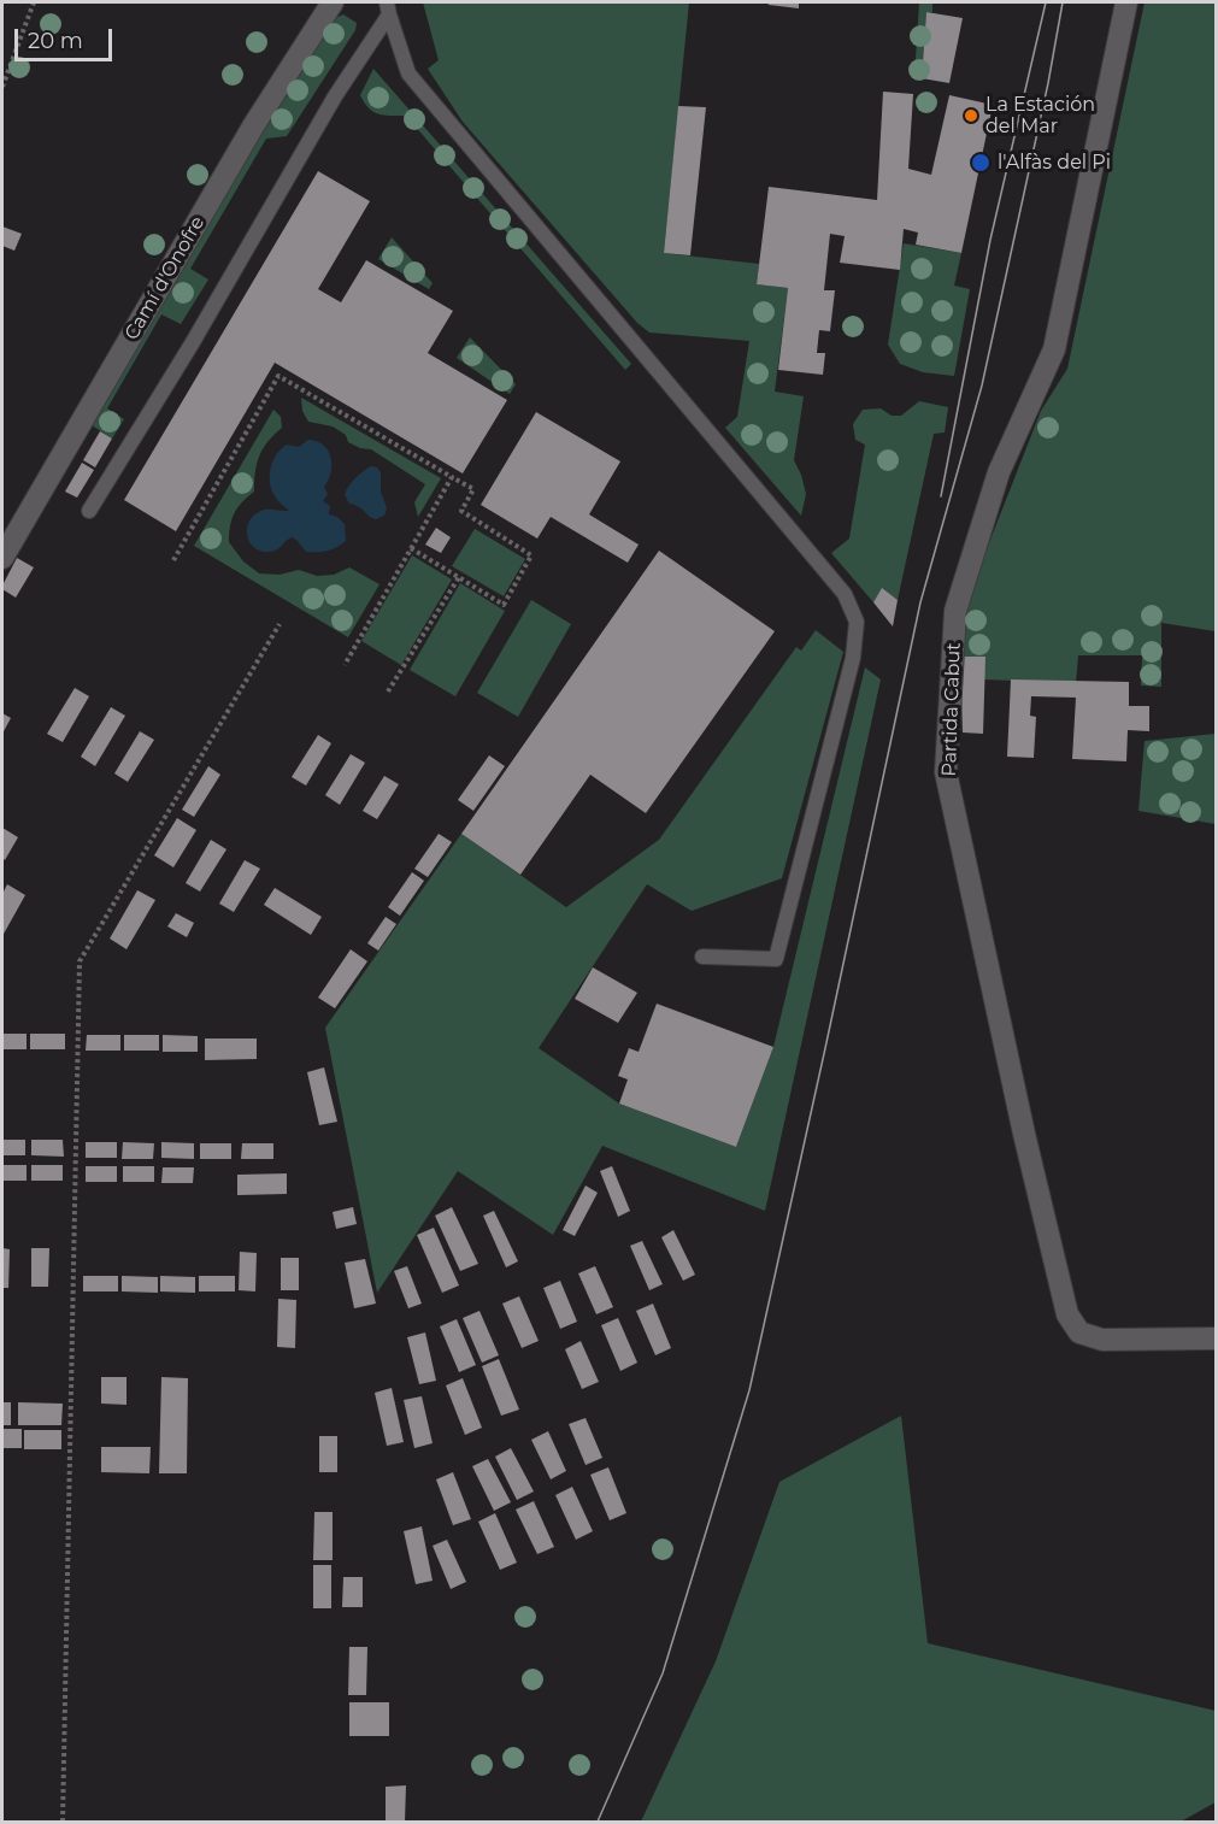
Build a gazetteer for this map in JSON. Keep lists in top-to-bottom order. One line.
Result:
{"streets":{"street":["Camí d'Onofre","Partida Cabut"]},"places":["La Estación del Mar","l'Alfàs del Pi"],"scale_bar":"20 m"}
